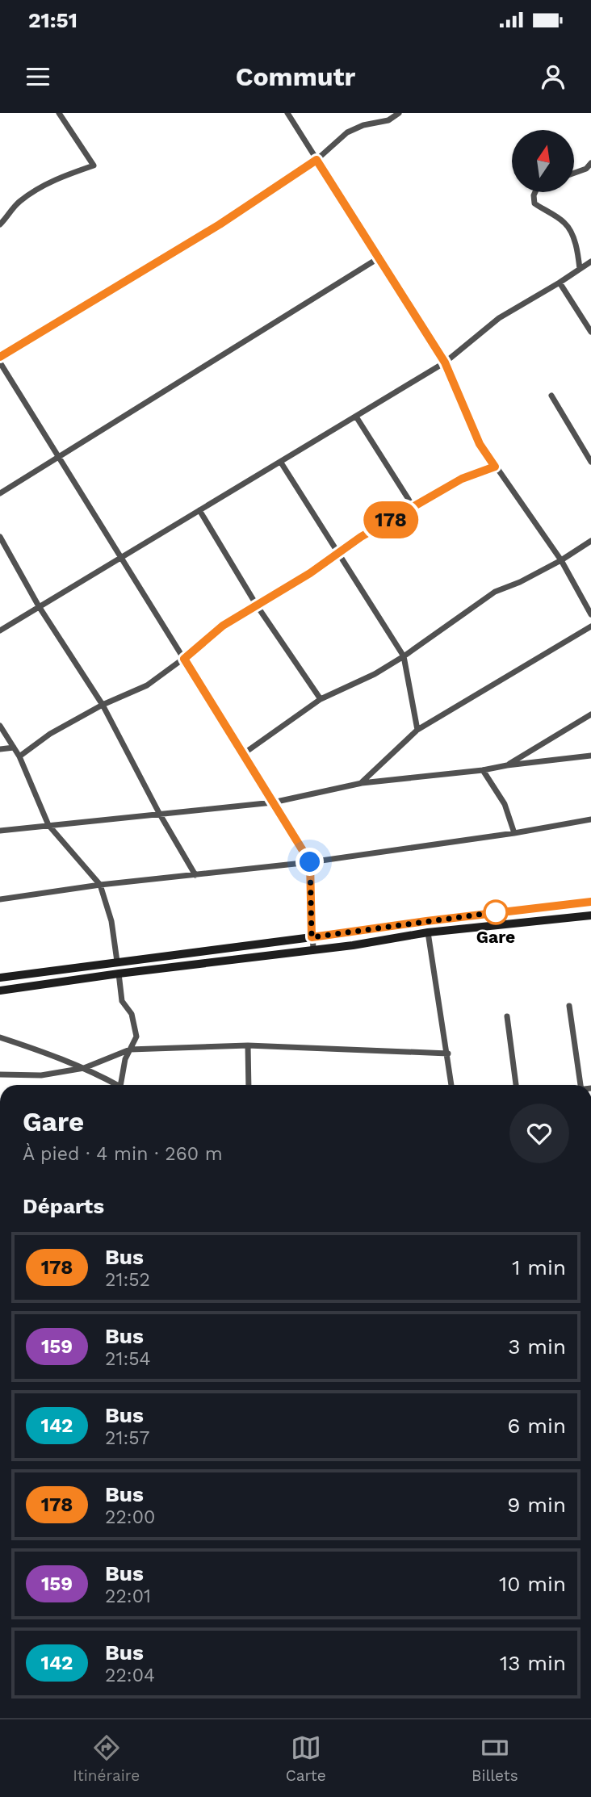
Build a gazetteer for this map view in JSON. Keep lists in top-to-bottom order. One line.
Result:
{"places":["Gare"],"lines":["bus line 178"],"north":"top","page":{"status":"21:51","header":"Commutr","on_map":"178","heading":[["Gare","À pied · 4 min · 260 m"],"Départs"],"list":[{"mark":"178","name":"Bus","note":"21:52","value":"1 min"},{"mark":"159","name":"Bus","note":"21:54","value":"3 min"},{"mark":"142","name":"Bus","note":"21:57","value":"6 min"},{"mark":"178","name":"Bus","note":"22:00","value":"9 min"},{"mark":"159","name":"Bus","note":"22:01","value":"10 min"},{"mark":"142","name":"Bus","note":"22:04","value":"13 min"}],"tabs":["Itinéraire","Carte","Billets"]}}
